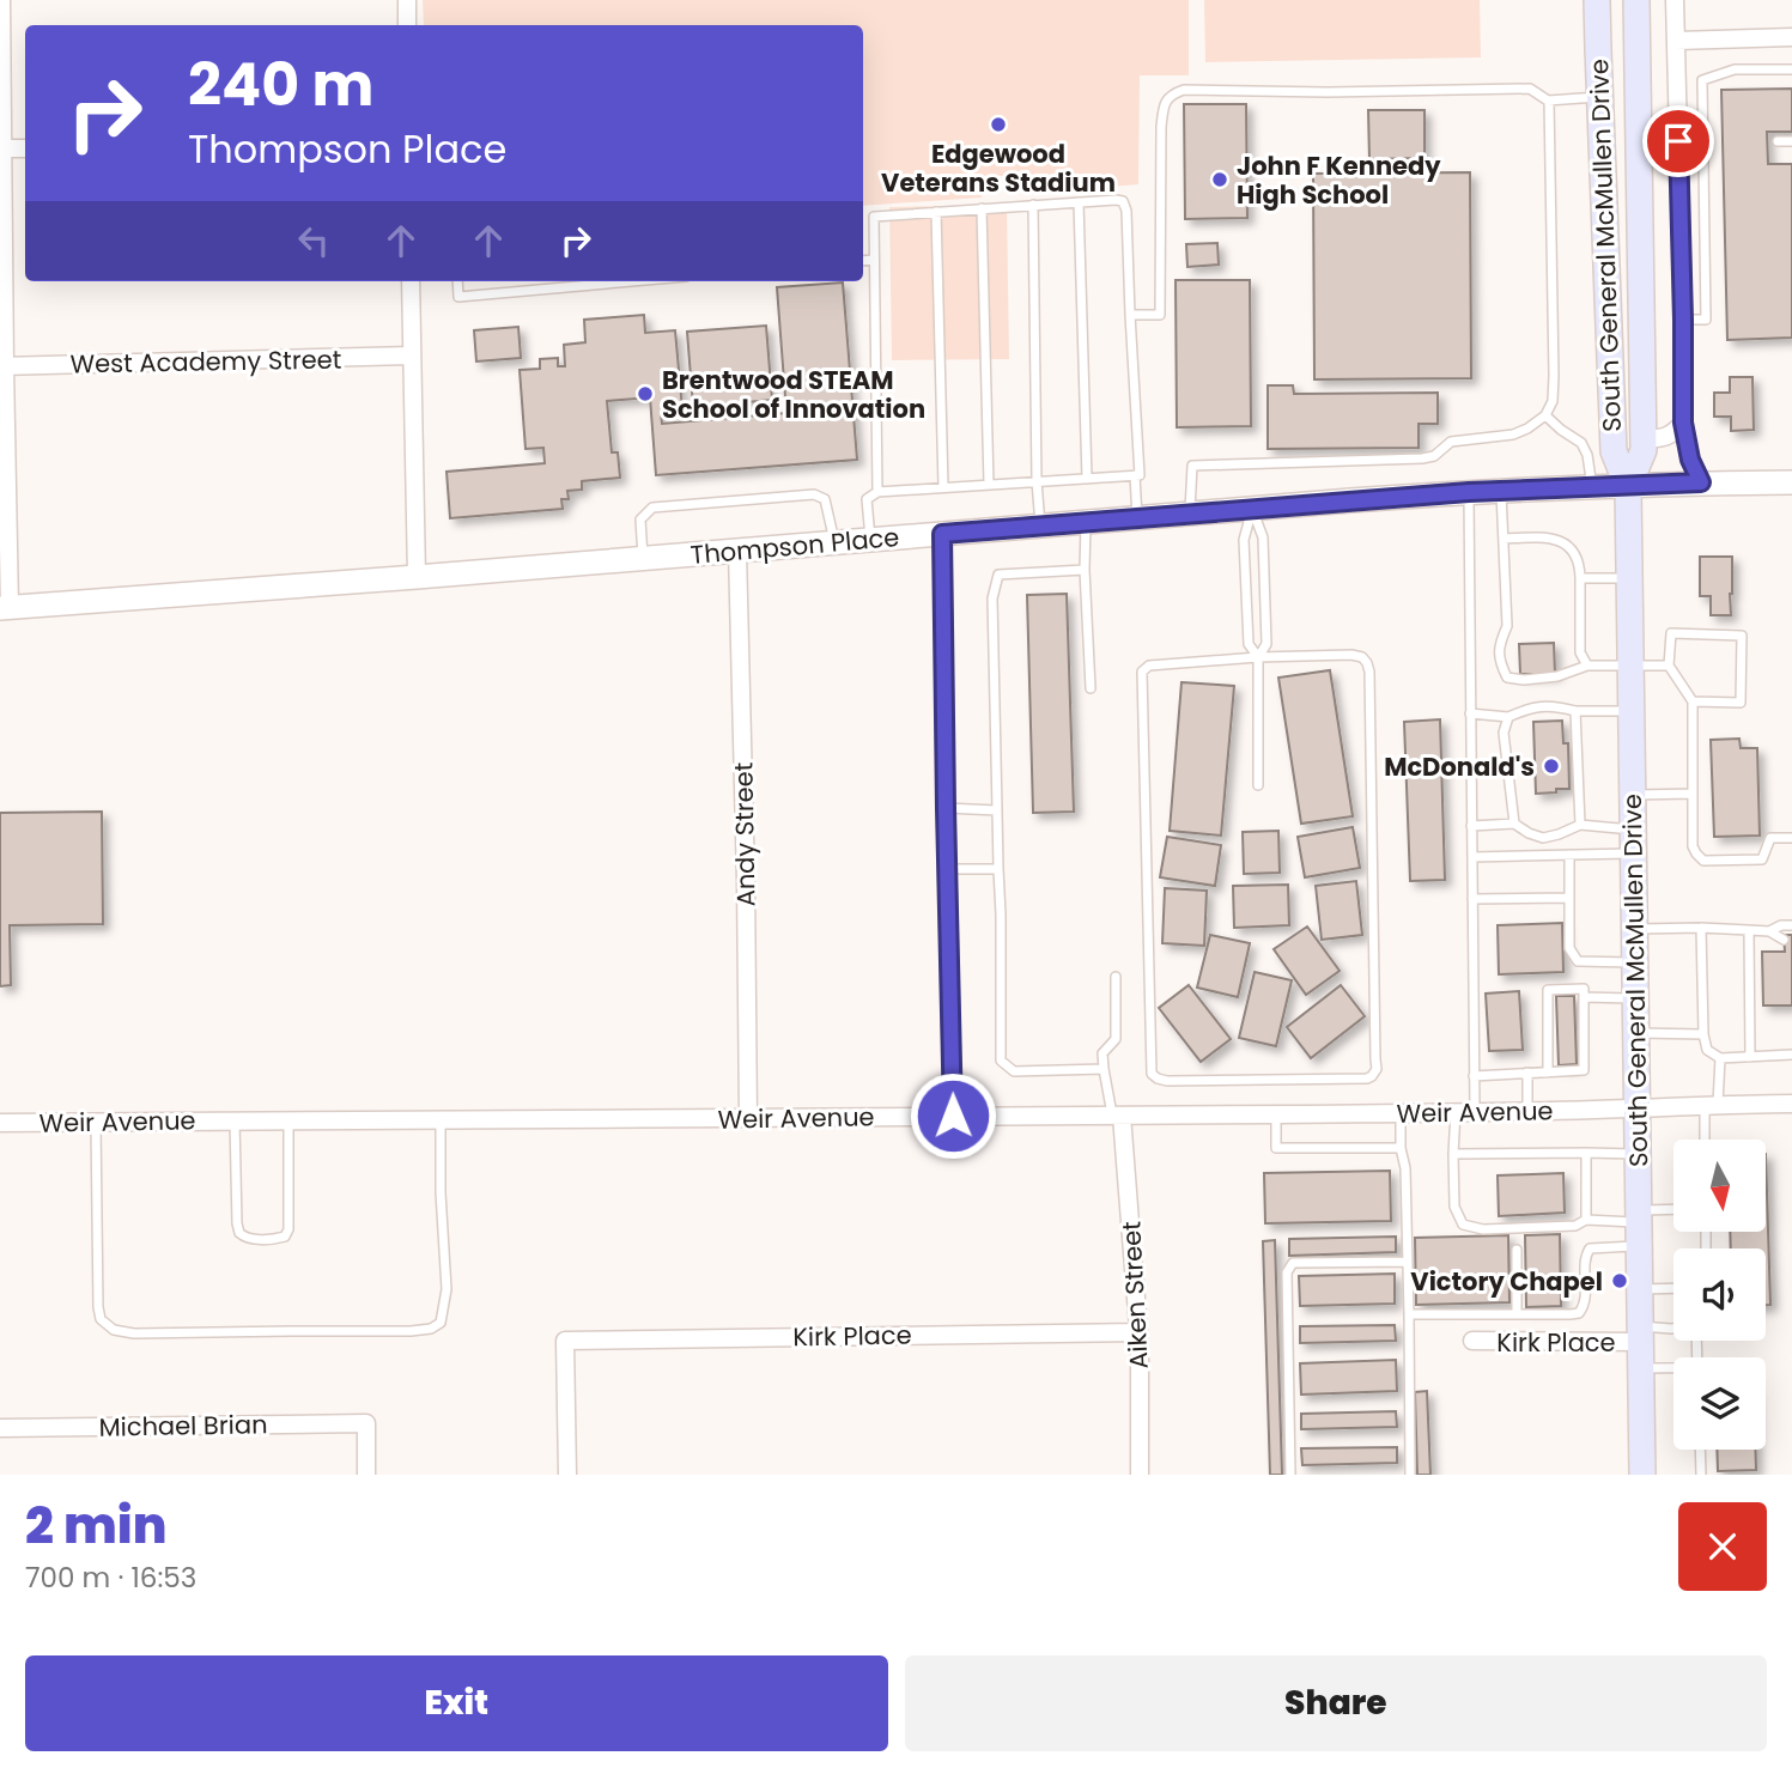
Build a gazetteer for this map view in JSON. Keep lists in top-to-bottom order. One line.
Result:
{"streets":{"main road":["South General McMullen Drive"],"street":["West Academy Street","Thompson Place","Andy Street","Weir Avenue","Aiken Street","Kirk Place","Michael Brian"]},"crossings":[["South General McMullen Drive","Thompson Place"],["South General McMullen Drive","Weir Avenue"],["South General McMullen Drive","Kirk Place"],["Thompson Place","Andy Street"],["Andy Street","Weir Avenue"],["Weir Avenue","Aiken Street"],["Aiken Street","Kirk Place"]],"places":["Edgewood Veterans Stadium","John F Kennedy High School","Brentwood STEAM School of Innovation","McDonald's","Victory Chapel"],"north":"bottom","page":{"turn":["240 m","Thompson Place"],"heading":["2 min","700 m · 16:53"],"buttons":["Exit","Share"]}}
